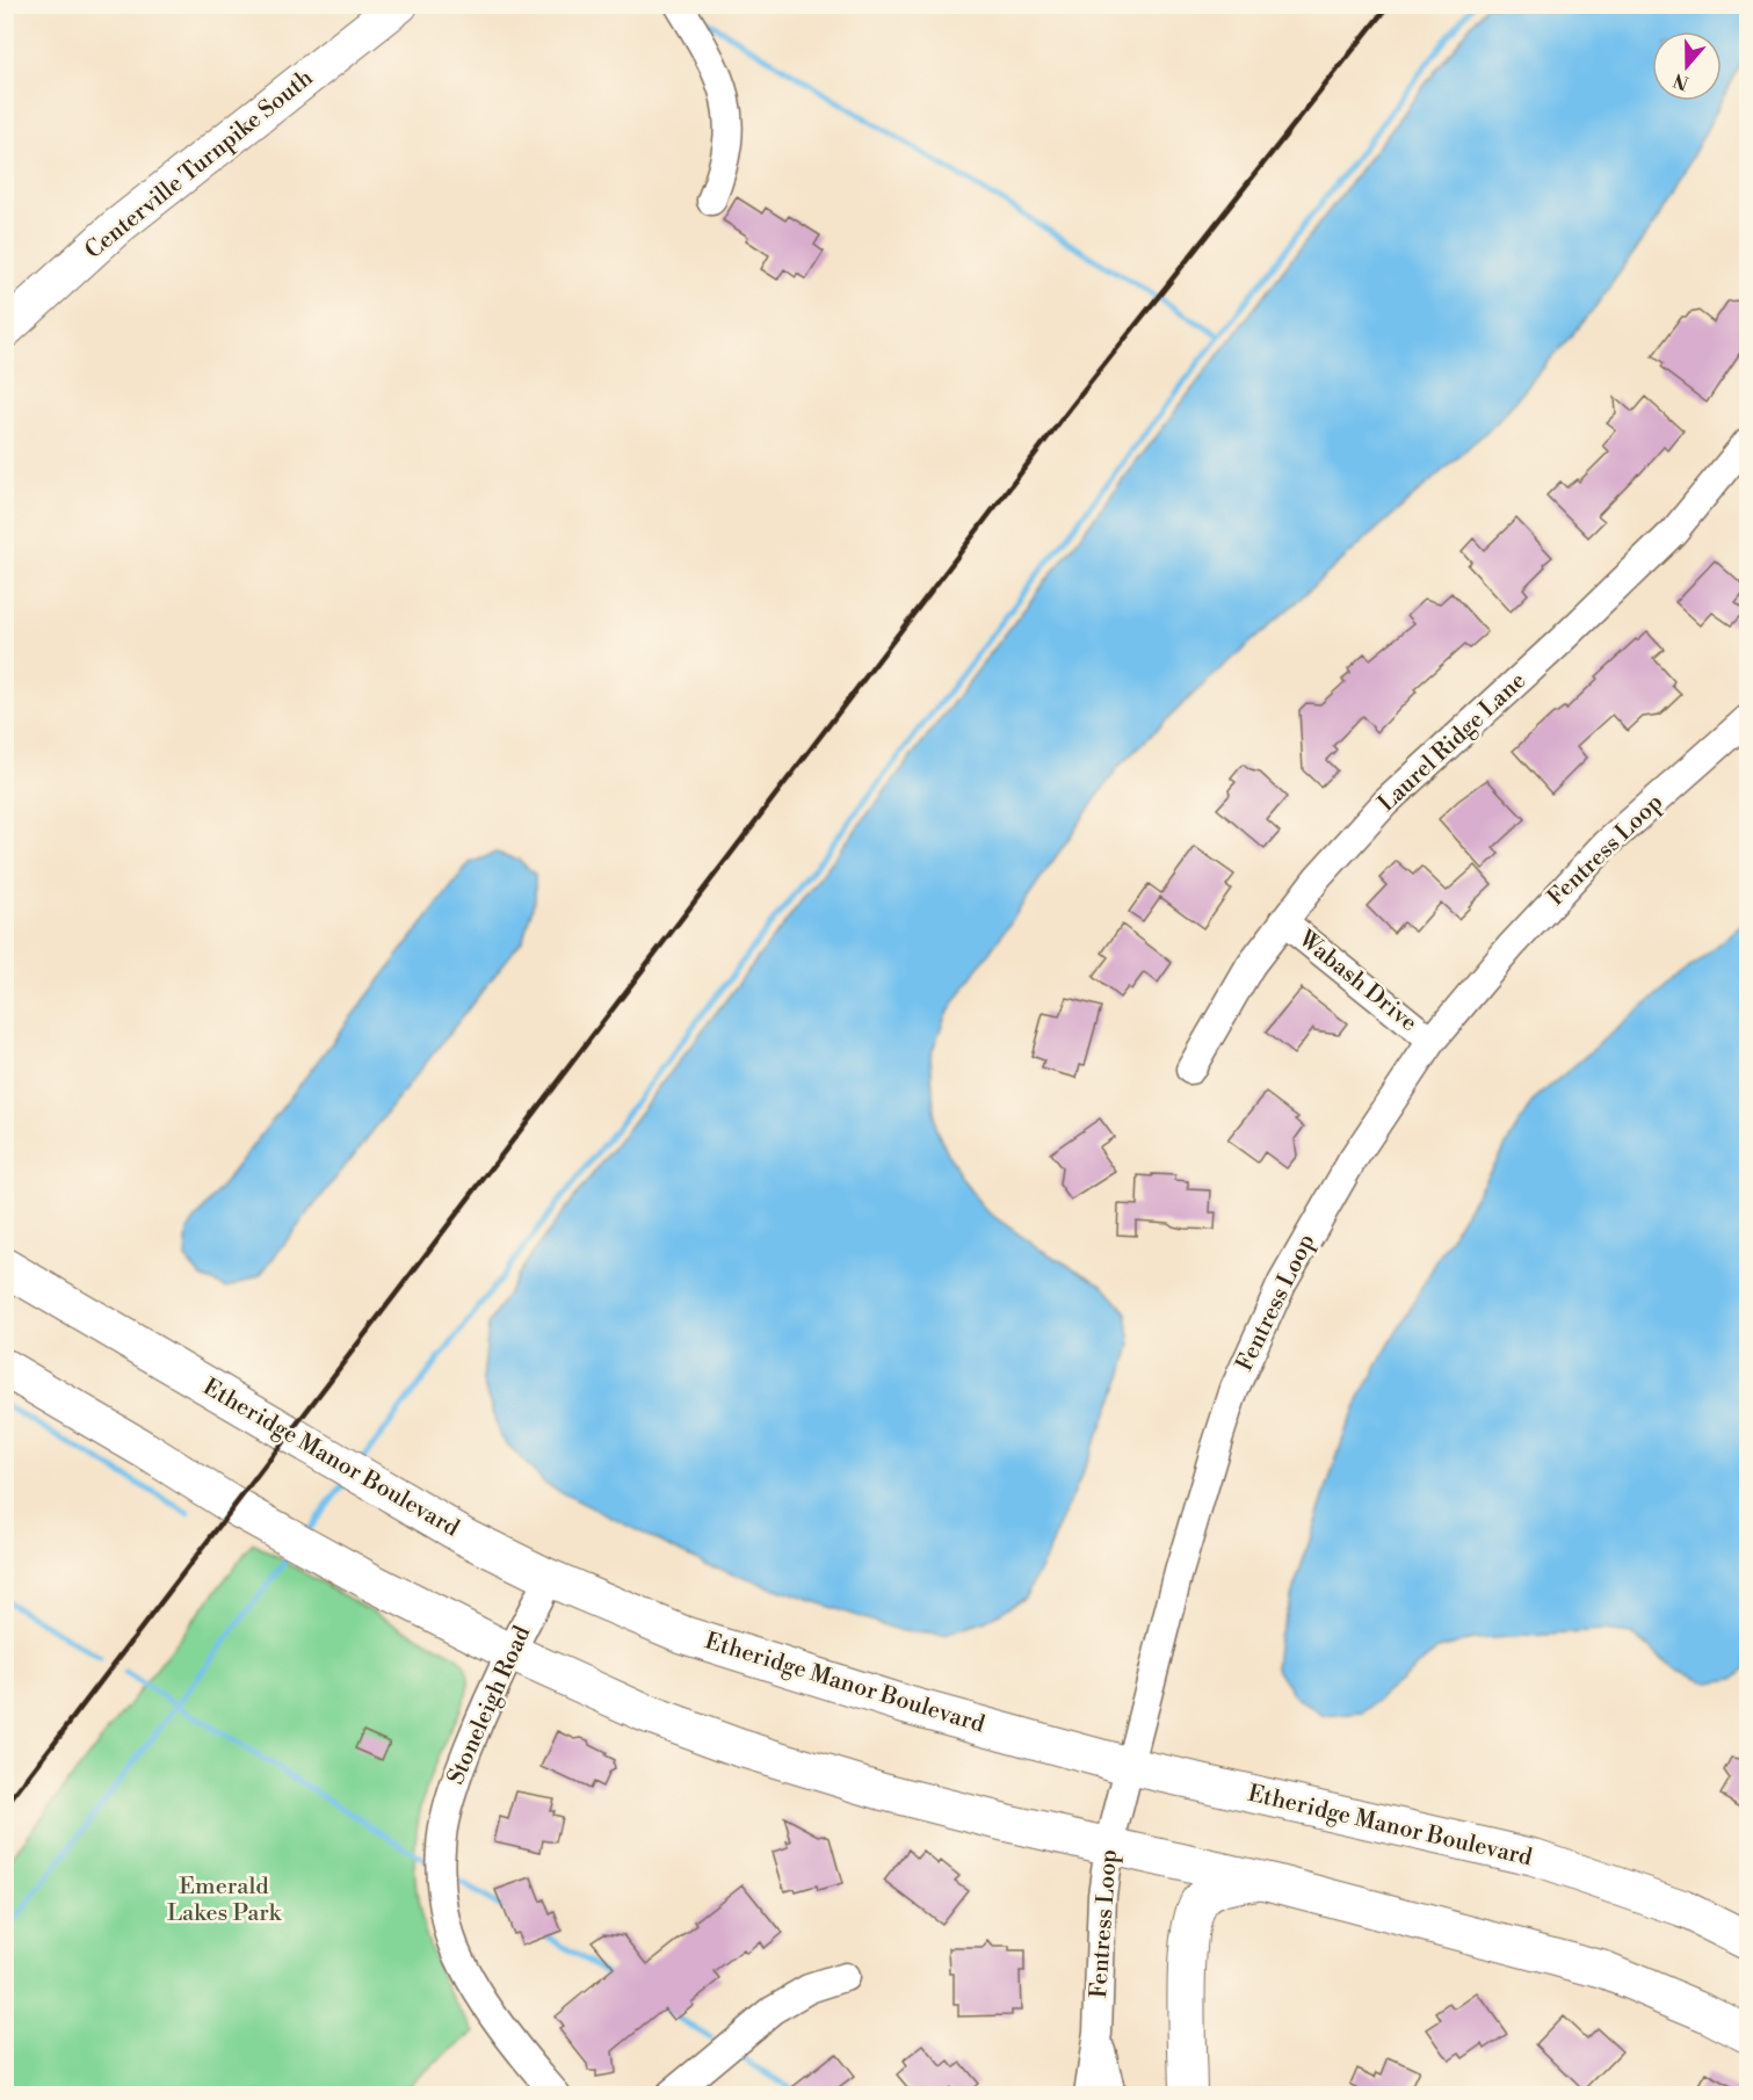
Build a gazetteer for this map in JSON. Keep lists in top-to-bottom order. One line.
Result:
{"streets":{"main road":["Centerville Turnpike South","Etheridge Manor Boulevard"],"street":["Laurel Ridge Lane","Fentress Loop","Wabash Drive","Stoneleigh Road"]},"crossings":[["Laurel Ridge Lane","Wabash Drive"],["Fentress Loop","Wabash Drive"],["Fentress Loop","Etheridge Manor Boulevard"],["Etheridge Manor Boulevard","Stoneleigh Road"]],"parks":["Emerald Lakes Park"],"north":"bottom"}
